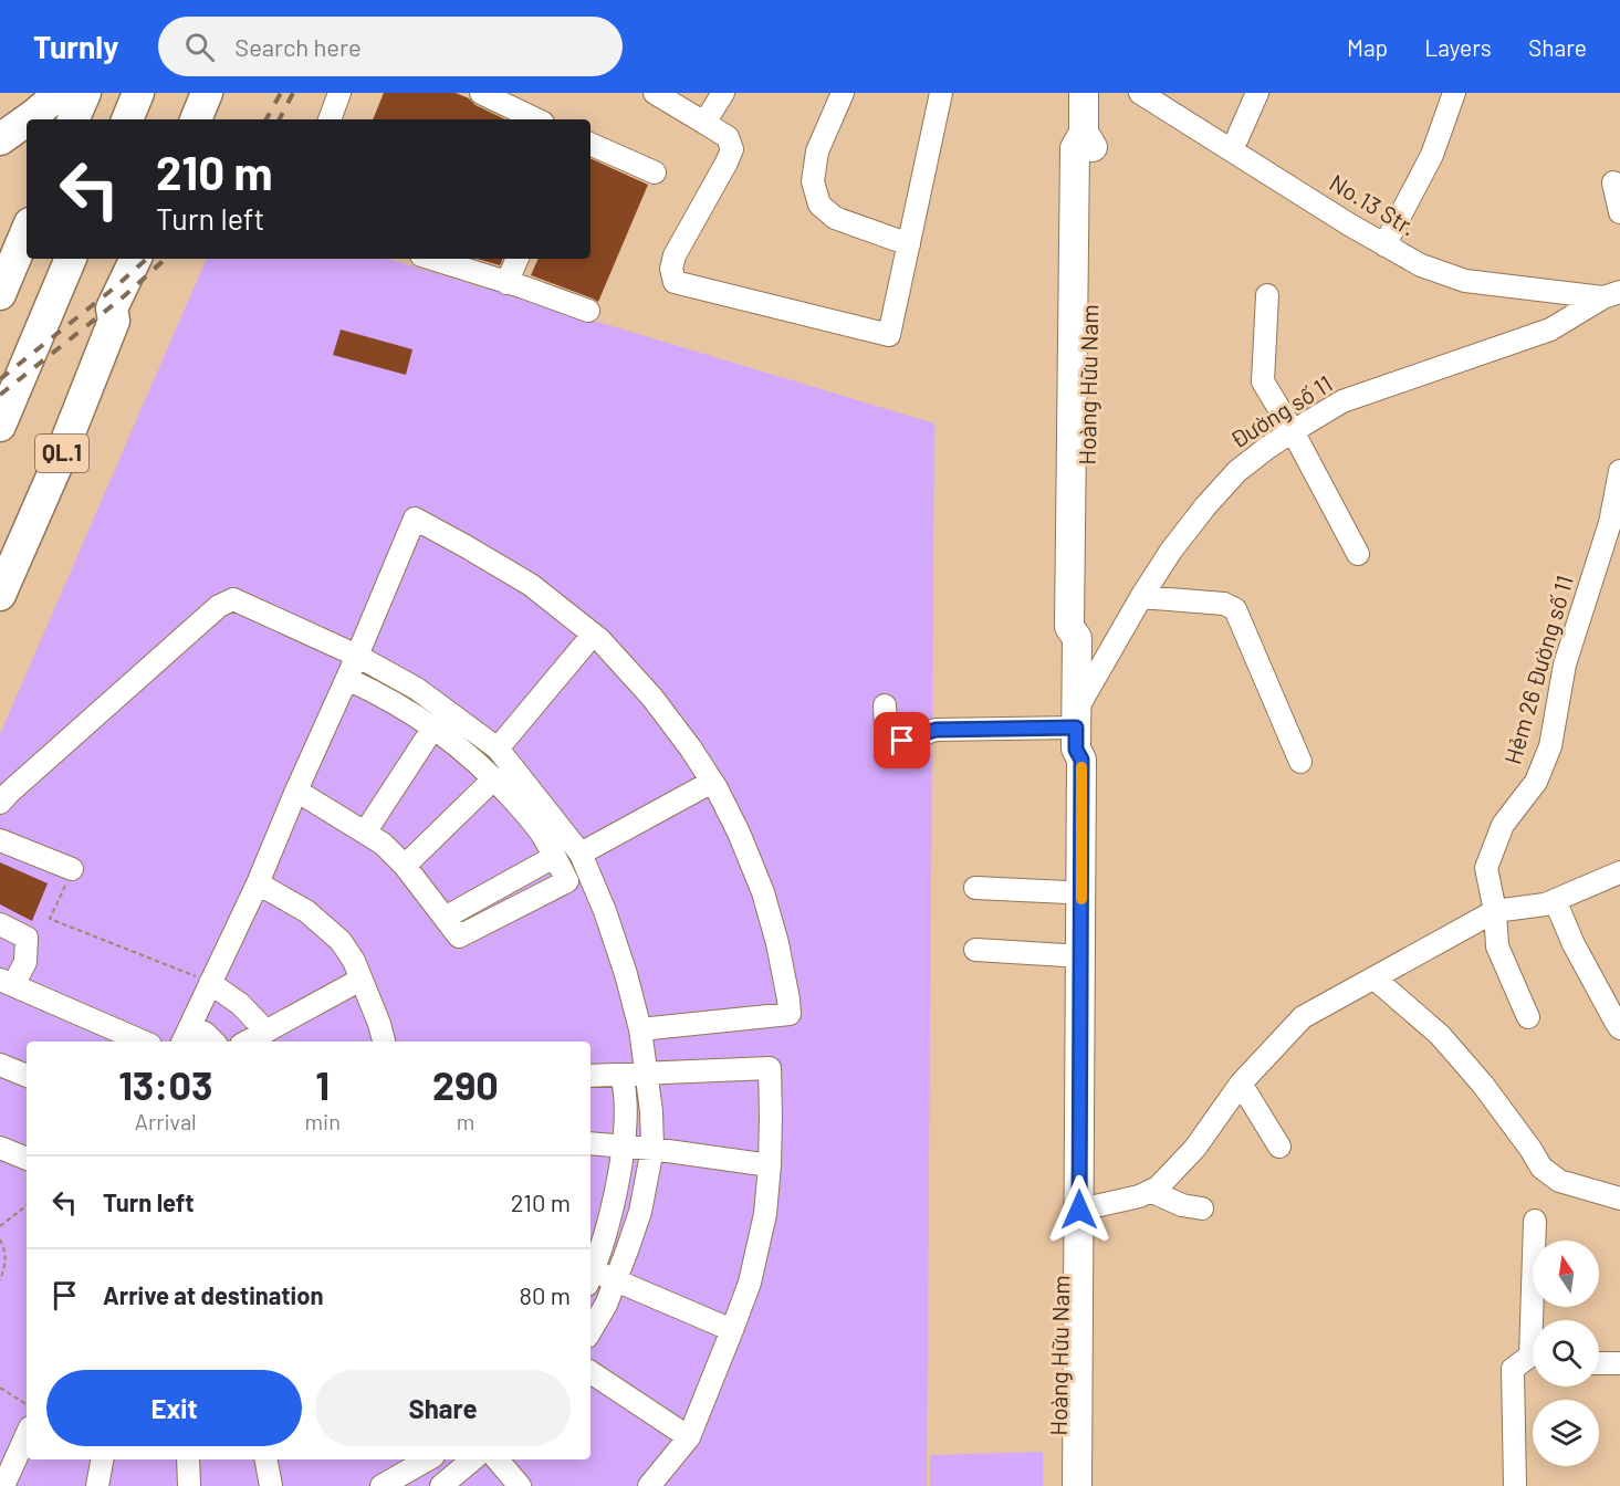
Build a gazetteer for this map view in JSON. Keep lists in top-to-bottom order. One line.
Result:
{"streets":{"highway":["QL.1"],"main road":["Hoàng Hữu Nam"],"street":["No.13 Str.","Đường số 11","Hẻm 26 Đường số 11"]},"crossings":[["No.13 Str.","Đường số 11"],["Hoàng Hữu Nam","Đường số 11"]],"north":"top","page":{"header":"Turnly","search":"Search here","nav":["Map","Layers","Share"],"turn":["210 m","Turn left"],"eta":["13:03","Arrival","1","min","290","m"],"list":[{"name":"Turn left","value":"210 m"},{"name":"Arrive at destination","value":"80 m"}],"buttons":["Exit","Share"]}}
